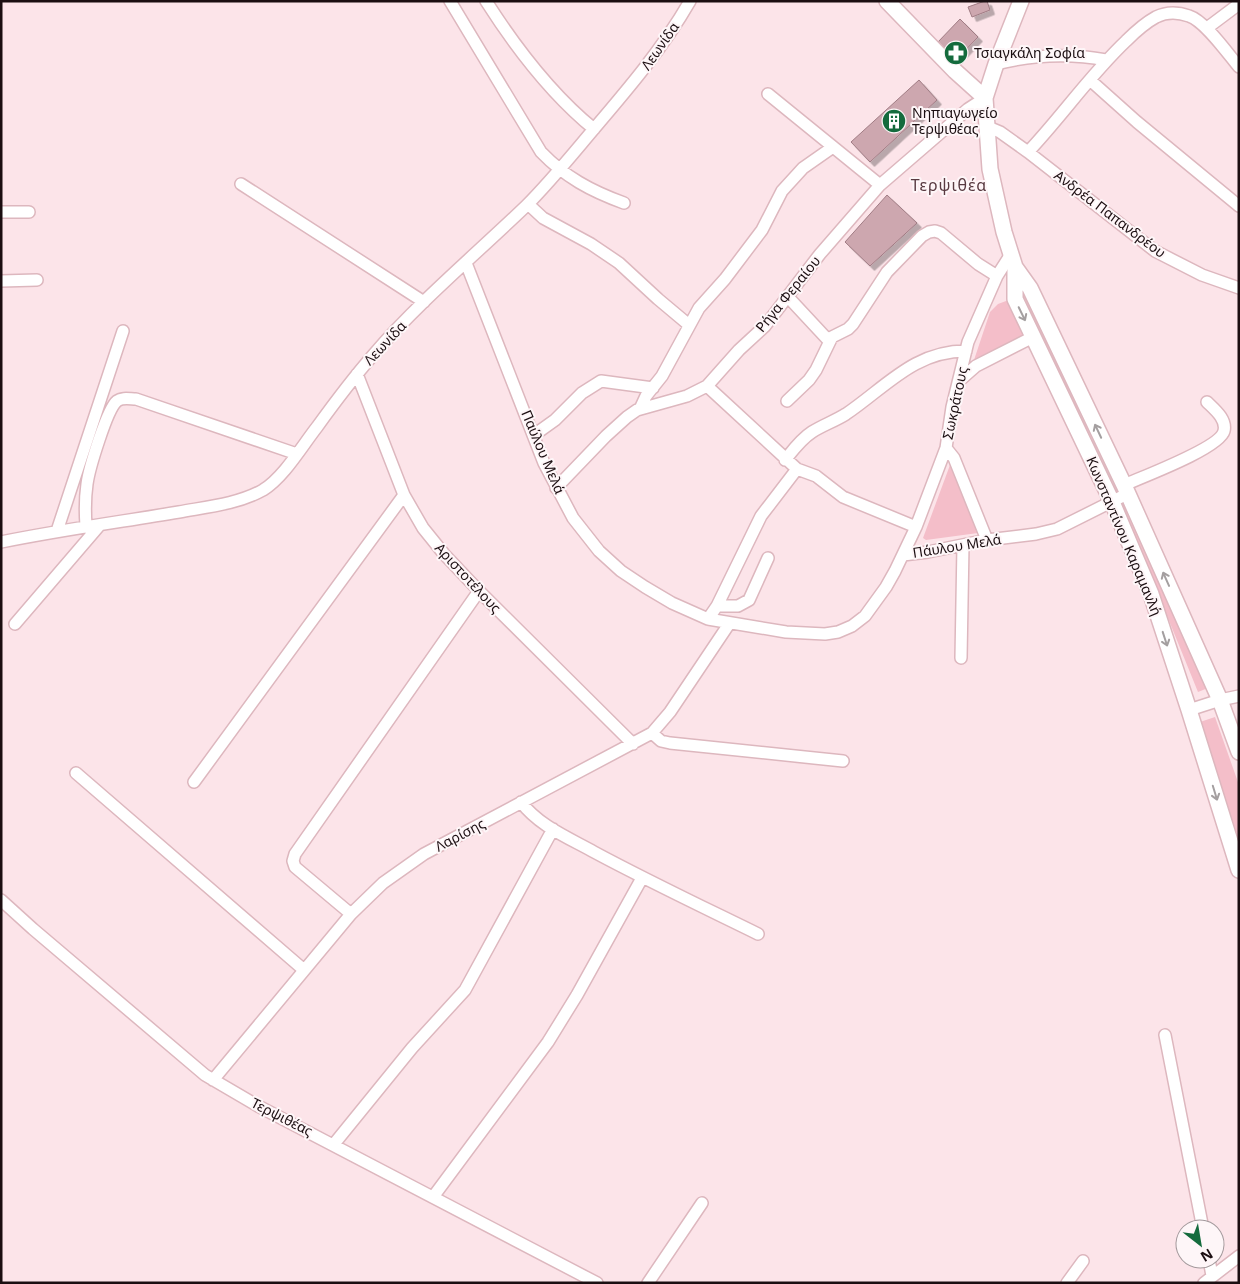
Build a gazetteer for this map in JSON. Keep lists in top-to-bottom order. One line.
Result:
{"streets":{"street":["Λεωνίδα","Ανδρέα Παπανδρέου","Ρήγα Φεραίου","Σωκράτους","Παύλου Μελά","Κωνσταντίνου Καραμανλή","Πάυλου Μελά","Αριστοτέλους","Λαρίσης","Τερψιθέας"]},"crossings":[["Λεωνίδα","Παύλου Μελά"],["Λεωνίδα","Αριστοτέλους"],["Ανδρέα Παπανδρέου","Κωνσταντίνου Καραμανλή"],["Ρήγα Φεραίου","Παύλου Μελά"],["Ρήγα Φεραίου","Κωνσταντίνου Καραμανλή"],["Σωκράτους","Κωνσταντίνου Καραμανλή"],["Σωκράτους","Πάυλου Μελά"],["Παύλου Μελά","Πάυλου Μελά"],["Παύλου Μελά","Λαρίσης"],["Κωνσταντίνου Καραμανλή","Πάυλου Μελά"],["Πάυλου Μελά","Λαρίσης"],["Αριστοτέλους","Λαρίσης"],["Λαρίσης","Τερψιθέας"]],"districts":["Τερψιθέα"],"places":{"pharmacy":["Τσιαγκάλη Σοφία"],"building":["Νηπιαγωγείο Τερψιθέας"]},"north":"bottom right"}
